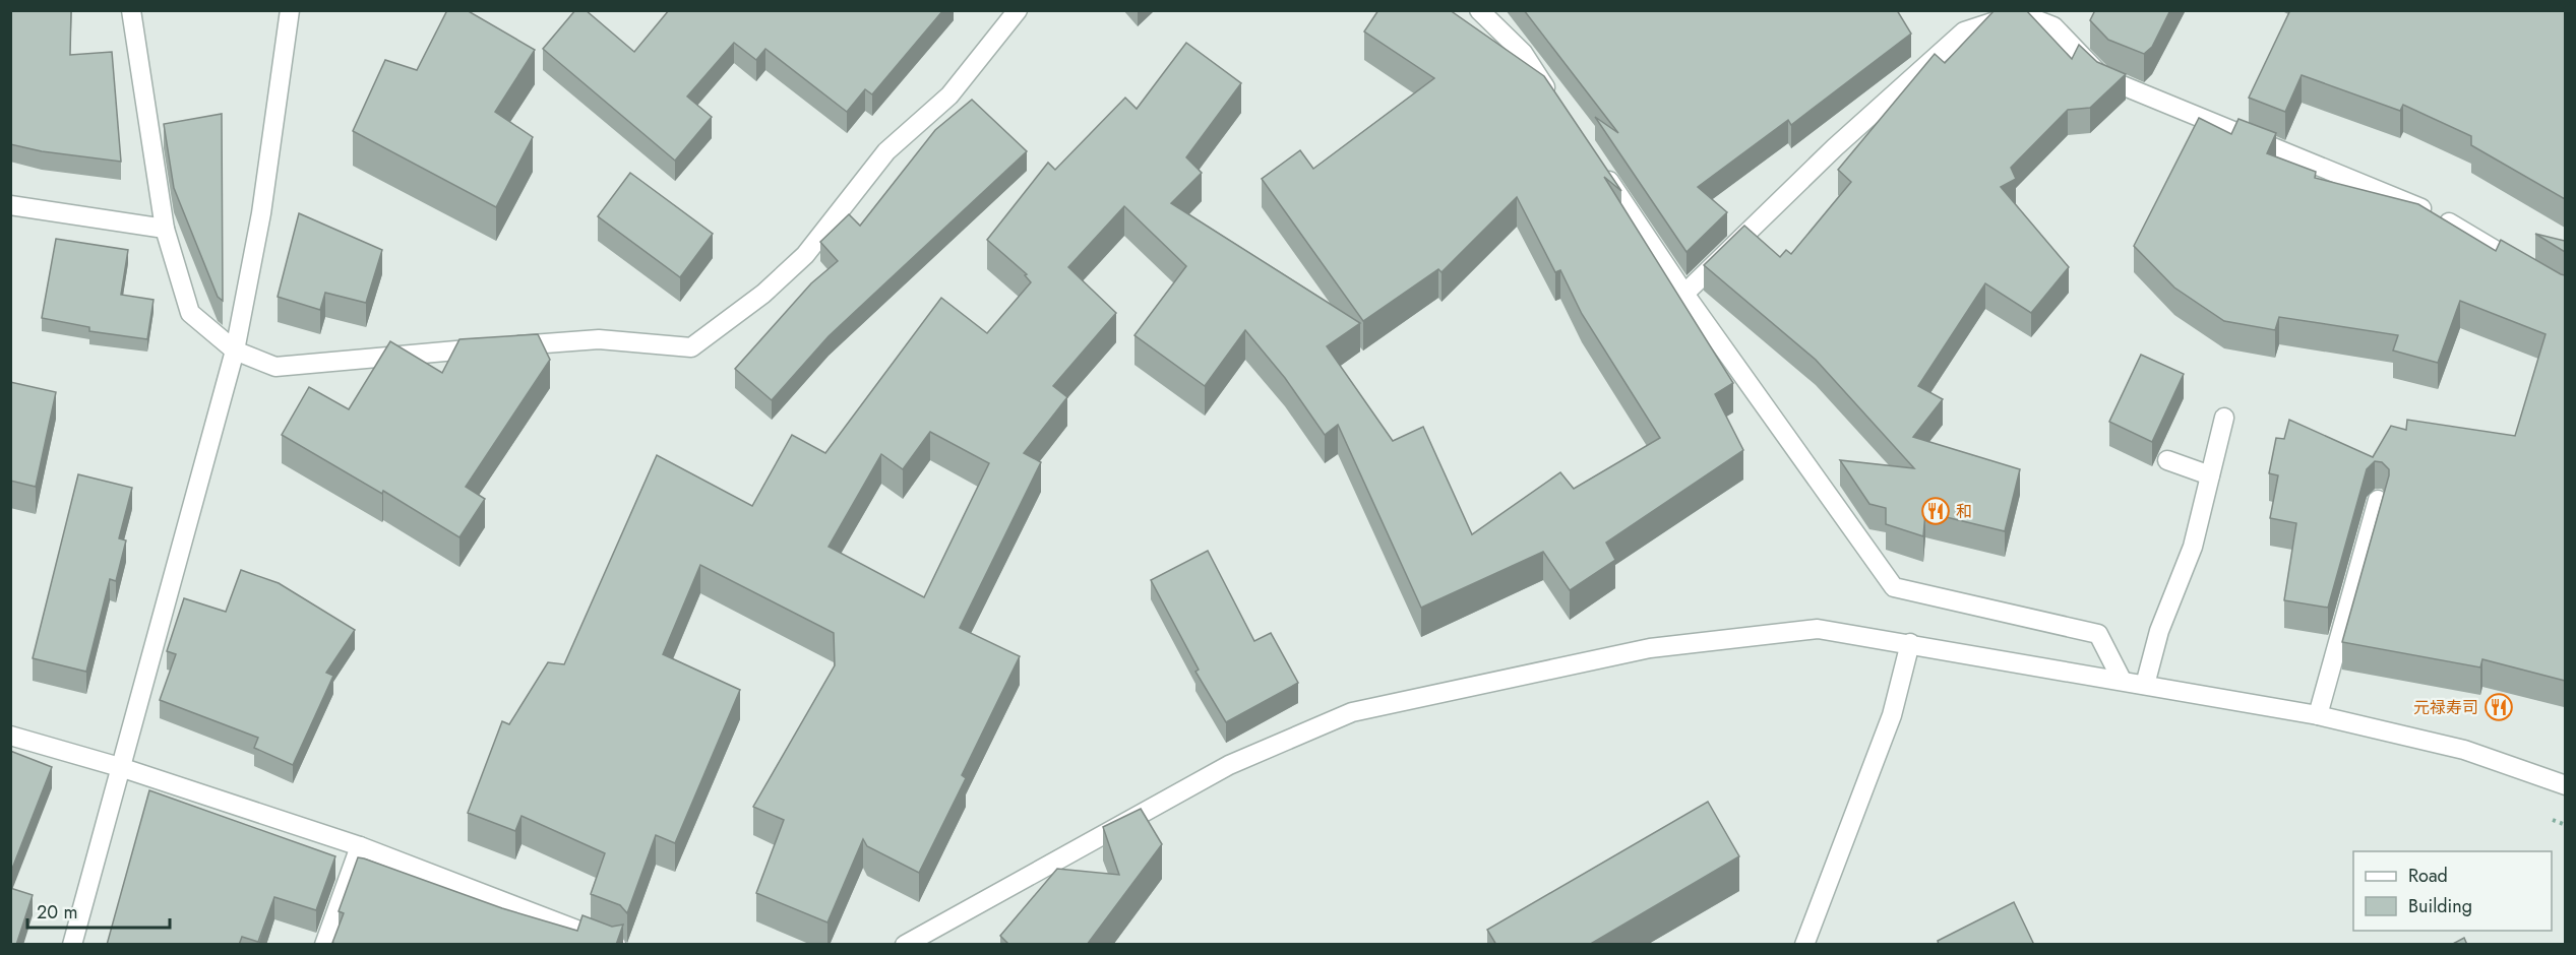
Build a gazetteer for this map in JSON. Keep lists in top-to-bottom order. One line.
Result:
{"places":{"restaurant":["和","元禄寿司"]},"legend":["Road","Building"],"scale_bar":"20 m"}
